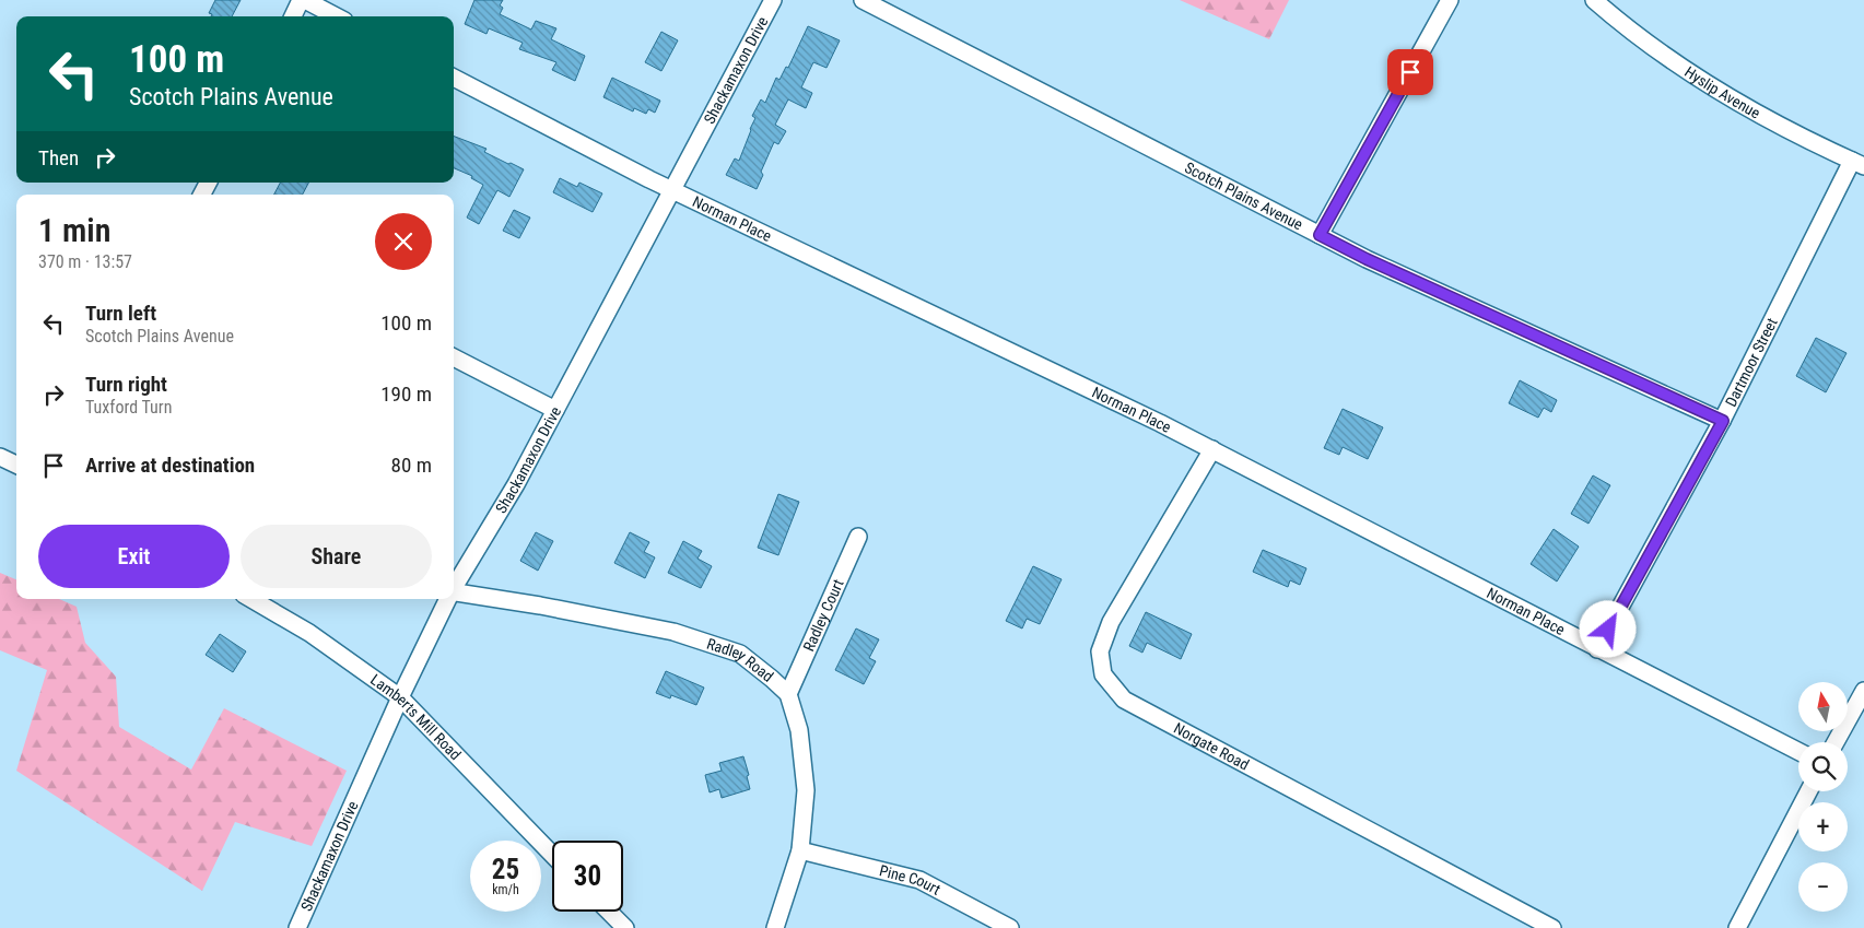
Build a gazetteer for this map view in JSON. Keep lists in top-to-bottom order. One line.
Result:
{"streets":{"street":["Shackamaxon Drive","Hyslip Avenue","Scotch Plains Avenue","Norman Place","Dartmoor Street","Radley Court","Radley Road","Lamberts Mill Road","Norgate Road","Pine Court"]},"crossings":[["Shackamaxon Drive","Norman Place"],["Shackamaxon Drive","Lamberts Mill Road"],["Hyslip Avenue","Dartmoor Street"],["Scotch Plains Avenue","Dartmoor Street"],["Norman Place","Dartmoor Street"],["Norman Place","Norgate Road"],["Radley Court","Radley Road"],["Radley Road","Pine Court"]],"north":"top","page":{"turn":["100 m","Scotch Plains Avenue"],"then":"Then","heading":["1 min","370 m · 13:57"],"list":[{"name":"Turn left","note":"Scotch Plains Avenue","value":"100 m"},{"name":"Turn right","note":"Tuxford Turn","value":"190 m"},{"name":"Arrive at destination","value":"80 m"}],"buttons":["Exit","Share"],"map_buttons":["+","−"],"speed":"25 km/h","limit":"30"}}
